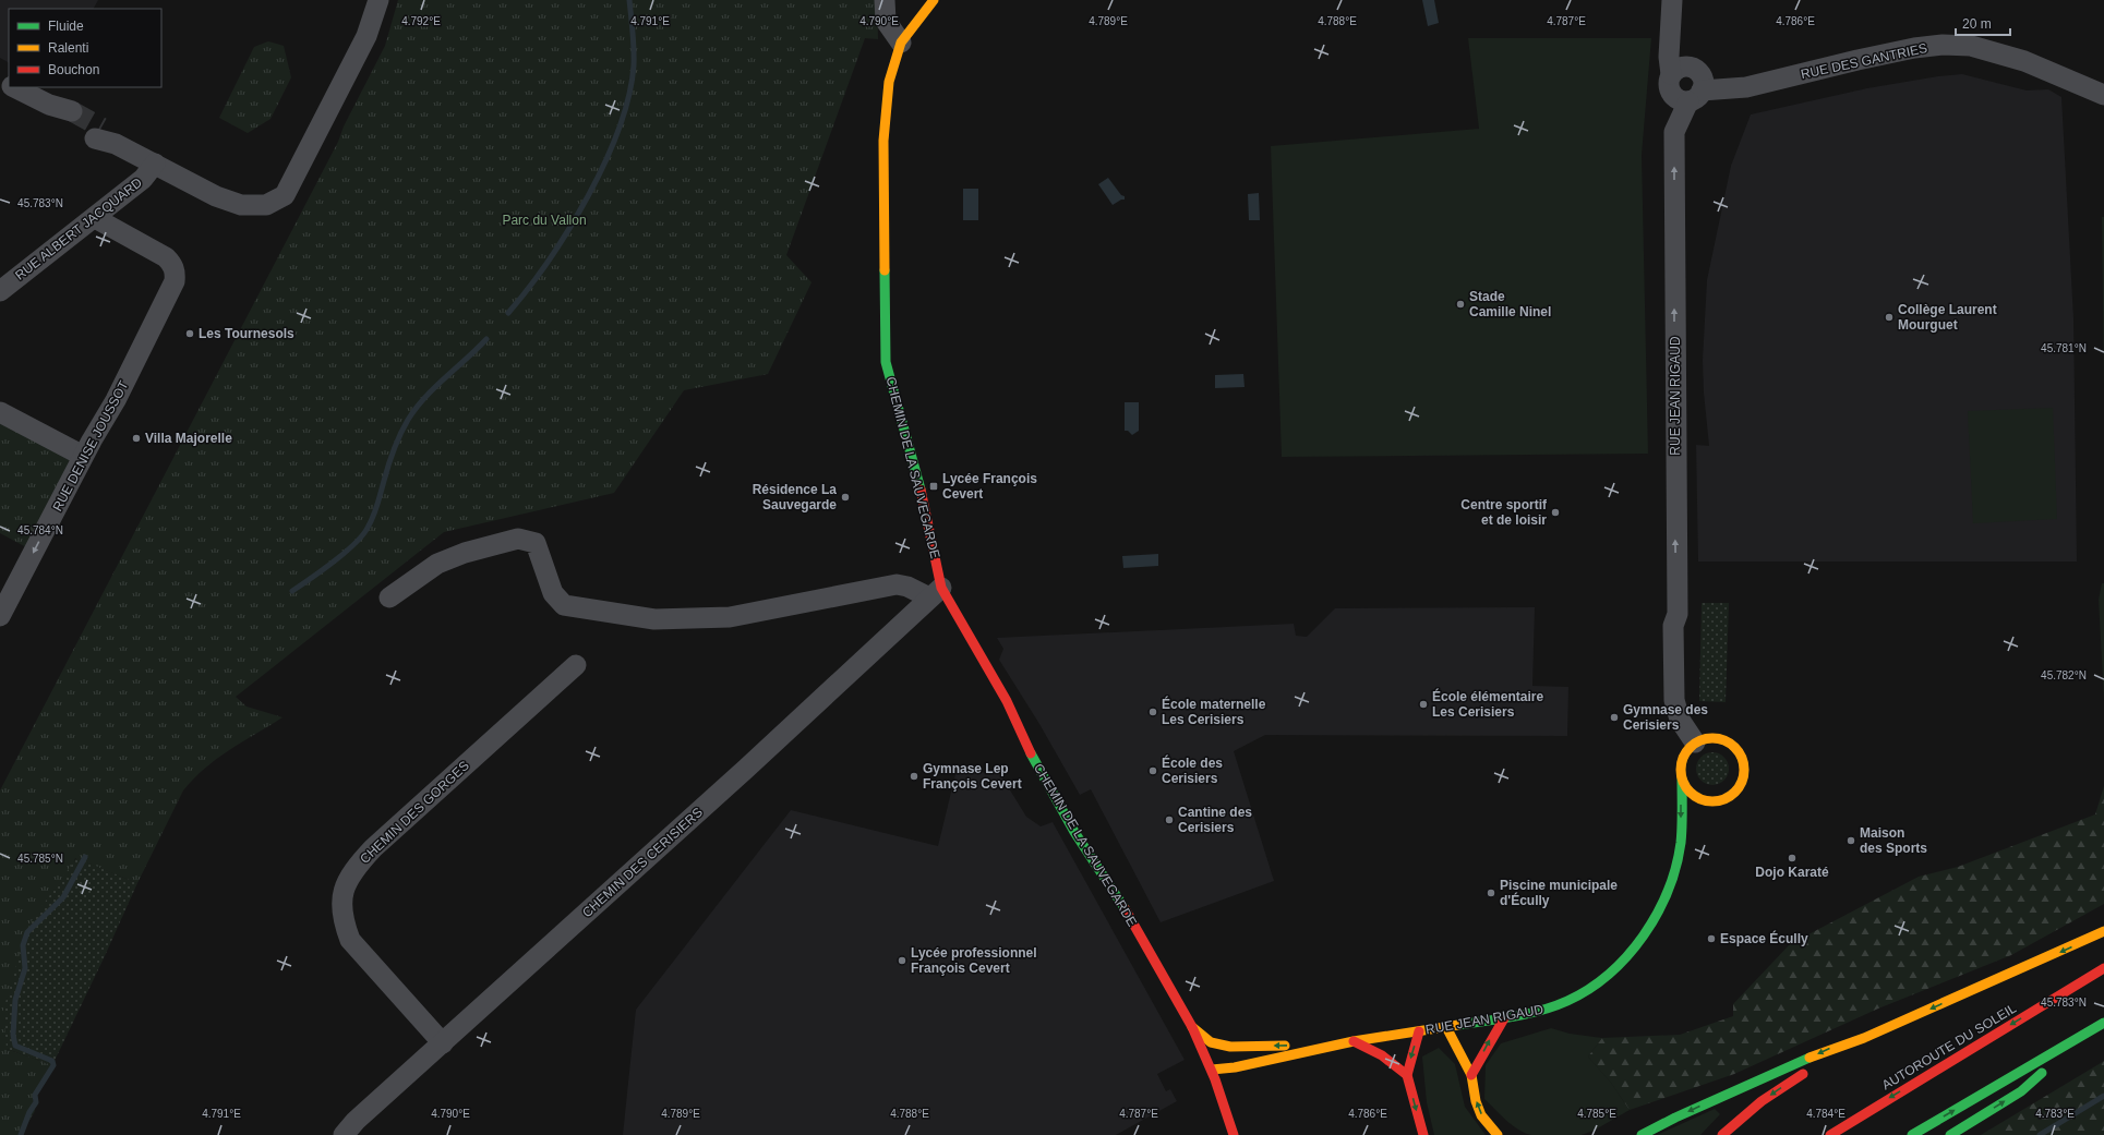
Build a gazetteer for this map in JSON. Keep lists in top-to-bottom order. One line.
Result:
{"streets":{"main road":["RUE JEAN RIGAUD","CHEMIN DE LA SAUVEGARDE","AUTOROUTE DU SOLEIL"],"street":["RUE DES GANTRIES","RUE ALBERT JACQUARD","RUE DENISE JOUSSOT","CHEMIN DES GORGES","CHEMIN DES CERISIERS"]},"crossings":[["RUE DES GANTRIES","RUE JEAN RIGAUD"],["RUE ALBERT JACQUARD","RUE DENISE JOUSSOT"],["RUE JEAN RIGAUD","CHEMIN DE LA SAUVEGARDE"],["CHEMIN DE LA SAUVEGARDE","CHEMIN DES CERISIERS"],["CHEMIN DES GORGES","CHEMIN DES CERISIERS"]],"one_way":["RUE DENISE JOUSSOT"],"parks":["Parc du Vallon"],"places":{"other":["Stade Camille Ninel","Collège Laurent Mourguet","Les Tournesols","Villa Majorelle","Résidence La Sauvegarde","Centre sportif et de loisir","École élémentaire Les Cerisiers","École maternelle Les Cerisiers","Gymnase des Cerisiers","École des Cerisiers","Gymnase Lep François Cevert","Cantine des Cerisiers","Maison des Sports","Dojo Karaté","Piscine municipale d'Écully","Espace Écully","Lycée professionnel François Cevert"],"transit":["Lycée François Cevert"]},"legend":["Fluide","Ralenti","Bouchon"],"scale_bar":"20 m","coordinates":["4.791°E","4.790°E","4.789°E","4.788°E","4.787°E","4.786°E","4.792°E","45.783°N","45.781°N","45.784°N","45.782°N","45.785°N","4.785°E","4.784°E","4.783°E"]}
